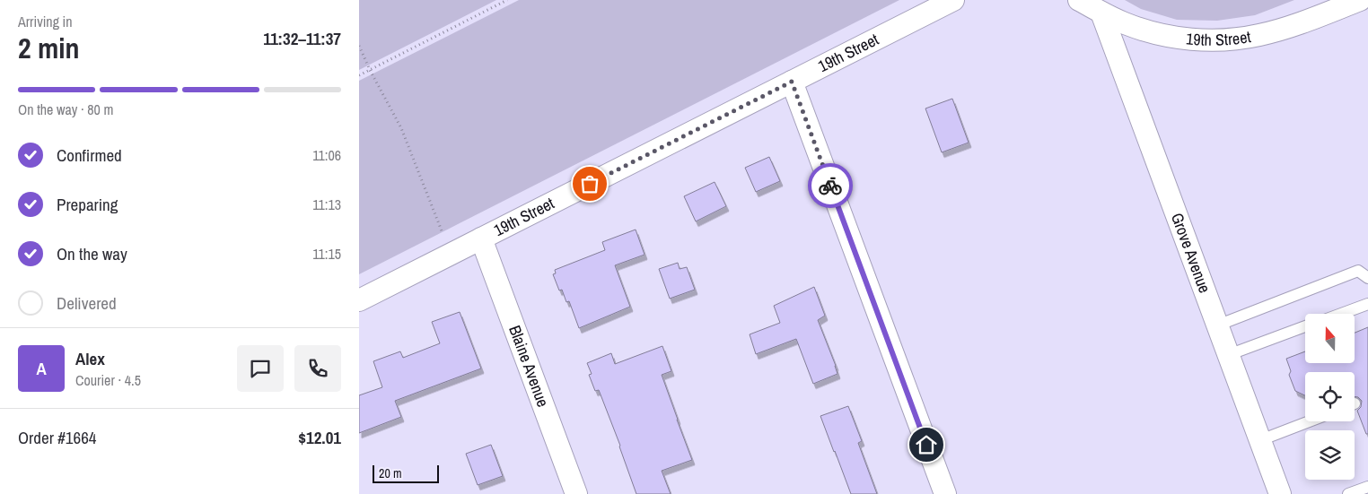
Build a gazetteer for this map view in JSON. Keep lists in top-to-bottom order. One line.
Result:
{"streets":{"street":["19th Street","Grove Avenue","Blaine Avenue"]},"crossings":[["19th Street","Grove Avenue"],["19th Street","Blaine Avenue"]],"scale_bar":"20 m","north":"top","page":{"heading":["2 min","Arriving in","11:32–11:37"],"panel":["Alex","Courier · 4.5","Order #1664","$12.01"],"bar":"On the way · 80 m","list":[["Confirmed","11:06"],["Preparing","11:13"],["On the way","11:15"],"Delivered"],"round":"A","scale":"20 m"}}
